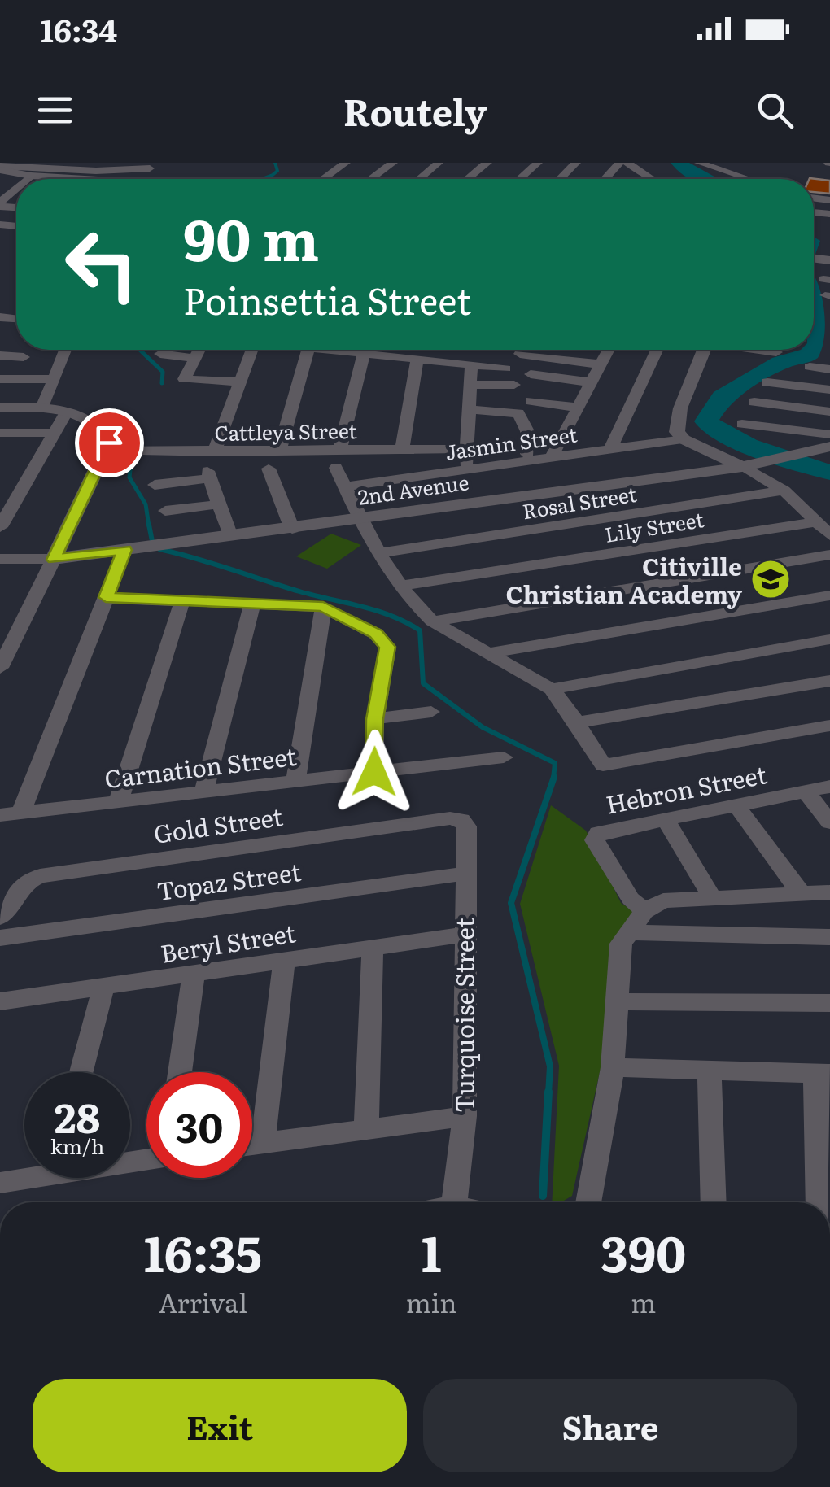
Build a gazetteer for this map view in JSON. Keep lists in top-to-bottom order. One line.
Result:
{"streets":{"street":["Cattleya Street","Jasmin Street","2nd Avenue","Rosal Street","Lily Street","Carnation Street","Hebron Street","Gold Street","Topaz Street","Beryl Street","Turquoise Street"]},"crossings":[["Gold Street","Turquoise Street"],["Topaz Street","Turquoise Street"],["Beryl Street","Turquoise Street"]],"places":{"school or university":["Citiville Christian Academy"]},"page":{"status":"16:34","header":"Routely","turn":["90 m","Poinsettia Street"],"speed":"28 km/h","limit":"30","eta":["16:35","Arrival","1","min","390","m"],"buttons":["Exit","Share"]}}
